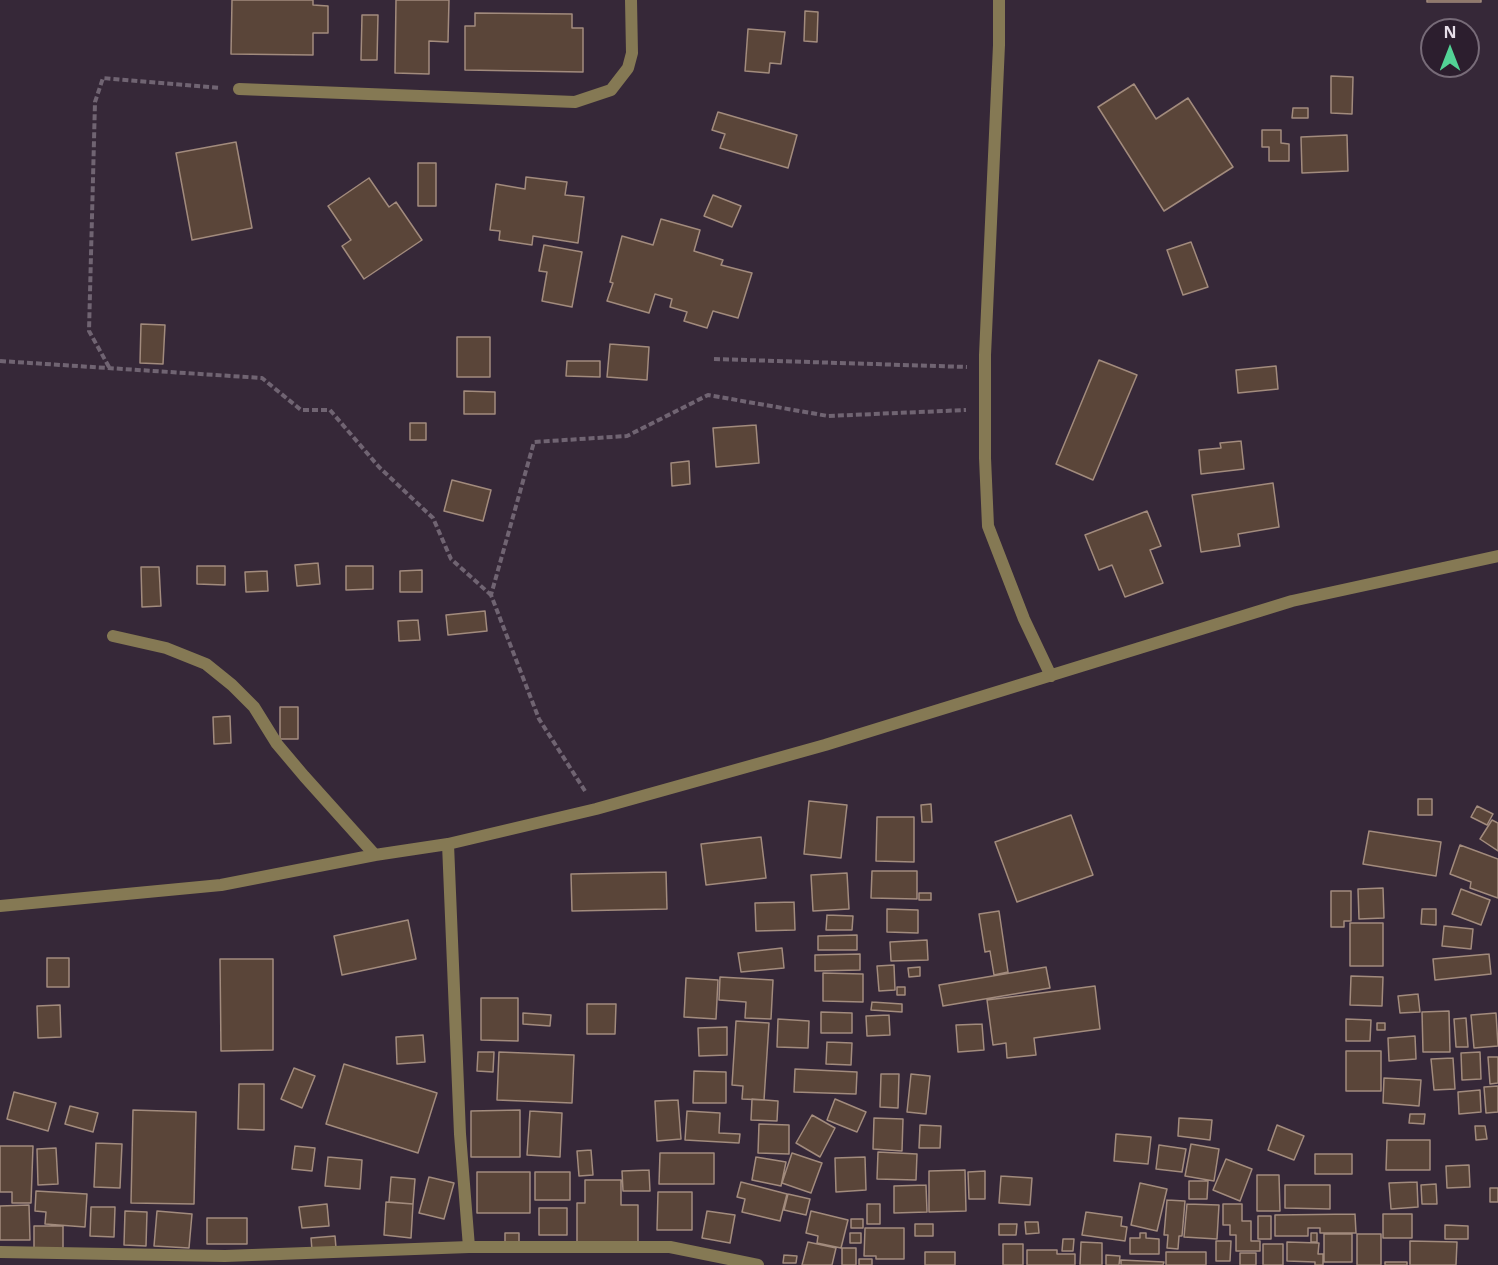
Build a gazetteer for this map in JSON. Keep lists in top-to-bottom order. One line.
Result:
{"north":"top"}
